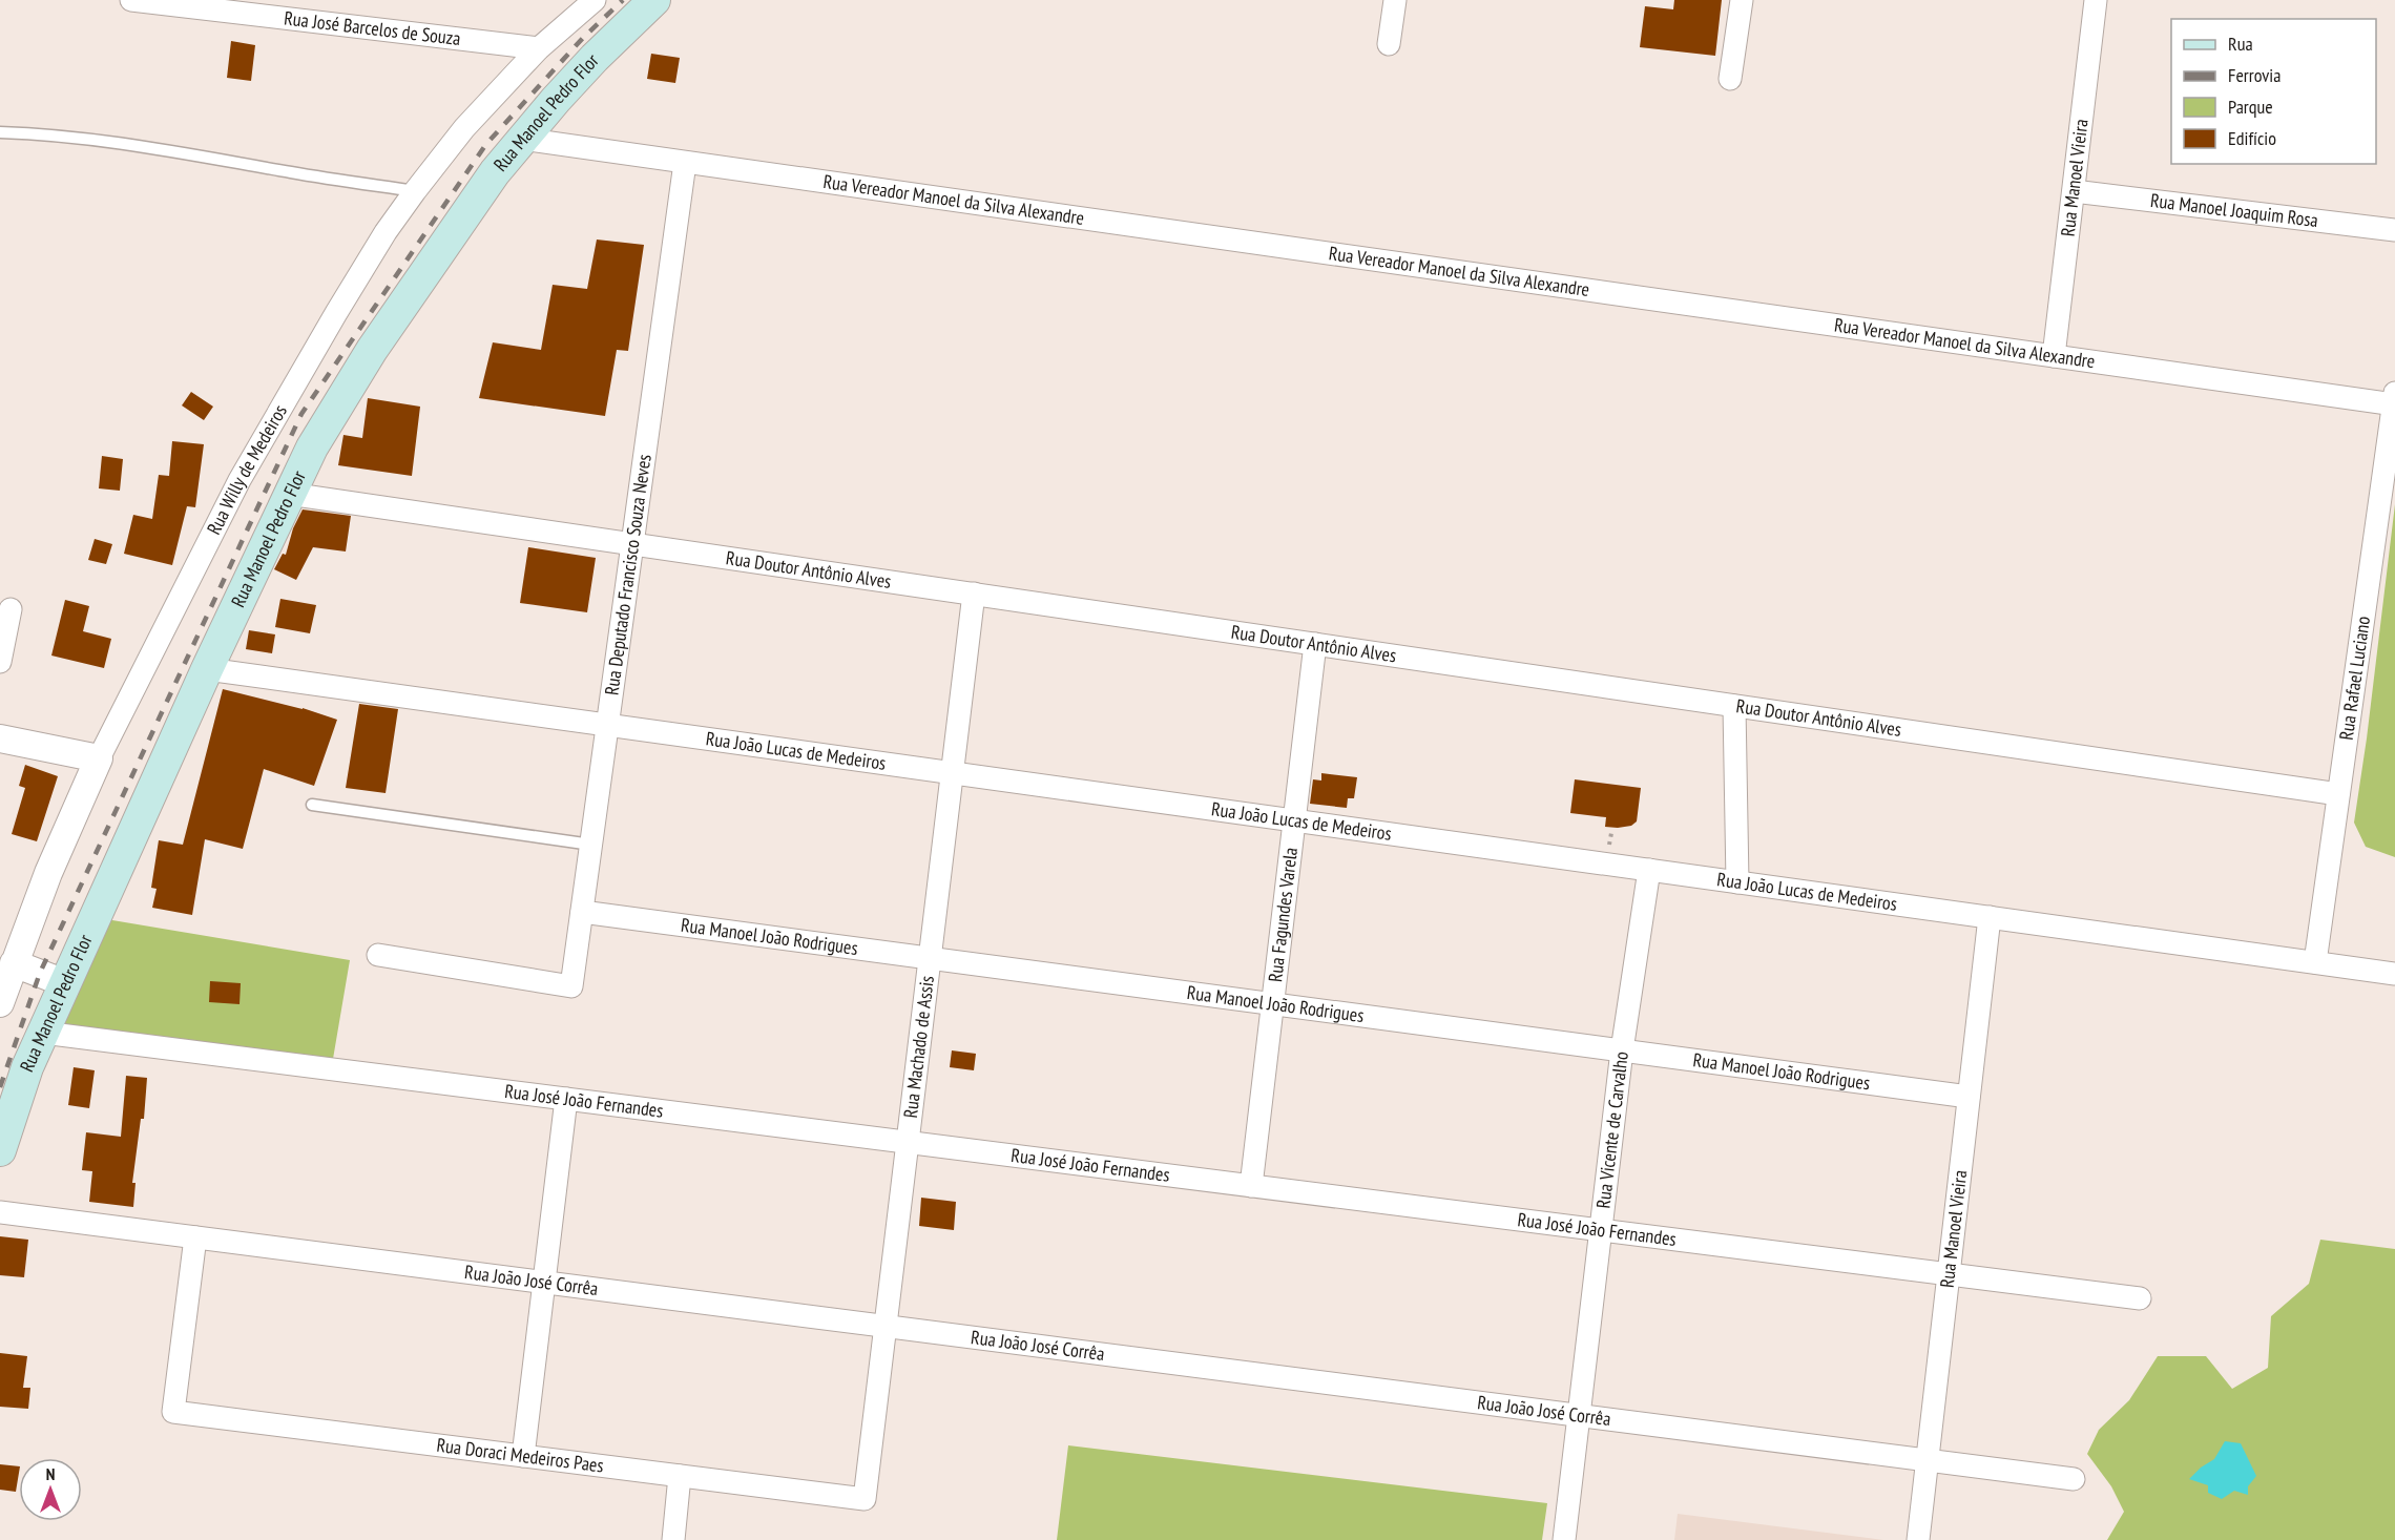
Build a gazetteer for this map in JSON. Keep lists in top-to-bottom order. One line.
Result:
{"streets":{"main road":["Rua Manoel Pedro Flor"],"street":["Rua José Barcelos de Souza","Rua Manoel Vieira","Rua Vereador Manoel da Silva Alexandre","Rua Manoel Joaquim Rosa","Rua Willy de Medeiros","Rua Doutor Antônio Alves","Rua Deputado Francisco Souza Neves","Rua Rafael Luciano","Rua João Lucas de Medeiros","Rua Fagundes Varela","Rua Manoel João Rodrigues","Rua Machado de Assis","Rua José João Fernandes","Rua Vicente de Carvalho","Rua João José Corrêa","Rua Doraci Medeiros Paes"]},"crossings":[["Rua José Barcelos de Souza","Rua Willy de Medeiros"],["Rua Manoel Pedro Flor","Rua Vereador Manoel da Silva Alexandre"],["Rua Manoel Pedro Flor","Rua Doutor Antônio Alves"],["Rua Manoel Pedro Flor","Rua João Lucas de Medeiros"],["Rua Manoel Pedro Flor","Rua José João Fernandes"],["Rua Manoel Vieira","Rua Vereador Manoel da Silva Alexandre"],["Rua Manoel Vieira","Rua Manoel Joaquim Rosa"],["Rua Manoel Vieira","Rua João Lucas de Medeiros"],["Rua Manoel Vieira","Rua Manoel João Rodrigues"],["Rua Manoel Vieira","Rua José João Fernandes"],["Rua Manoel Vieira","Rua João José Corrêa"],["Rua Vereador Manoel da Silva Alexandre","Rua Deputado Francisco Souza Neves"],["Rua Vereador Manoel da Silva Alexandre","Rua Rafael Luciano"],["Rua Doutor Antônio Alves","Rua Deputado Francisco Souza Neves"],["Rua Doutor Antônio Alves","Rua Rafael Luciano"],["Rua Doutor Antônio Alves","Rua Fagundes Varela"],["Rua Doutor Antônio Alves","Rua Machado de Assis"],["Rua Deputado Francisco Souza Neves","Rua João Lucas de Medeiros"],["Rua Deputado Francisco Souza Neves","Rua Manoel João Rodrigues"],["Rua Rafael Luciano","Rua João Lucas de Medeiros"],["Rua João Lucas de Medeiros","Rua Fagundes Varela"],["Rua João Lucas de Medeiros","Rua Machado de Assis"],["Rua João Lucas de Medeiros","Rua Vicente de Carvalho"],["Rua Fagundes Varela","Rua Manoel João Rodrigues"],["Rua Fagundes Varela","Rua José João Fernandes"],["Rua Manoel João Rodrigues","Rua Machado de Assis"],["Rua Manoel João Rodrigues","Rua Vicente de Carvalho"],["Rua Machado de Assis","Rua José João Fernandes"],["Rua Machado de Assis","Rua João José Corrêa"],["Rua Machado de Assis","Rua Doraci Medeiros Paes"],["Rua José João Fernandes","Rua Vicente de Carvalho"],["Rua Vicente de Carvalho","Rua João José Corrêa"],["Rua João José Corrêa","Rua Doraci Medeiros Paes"]],"legend":["Rua","Ferrovia","Parque","Edifício"],"north":"top"}
